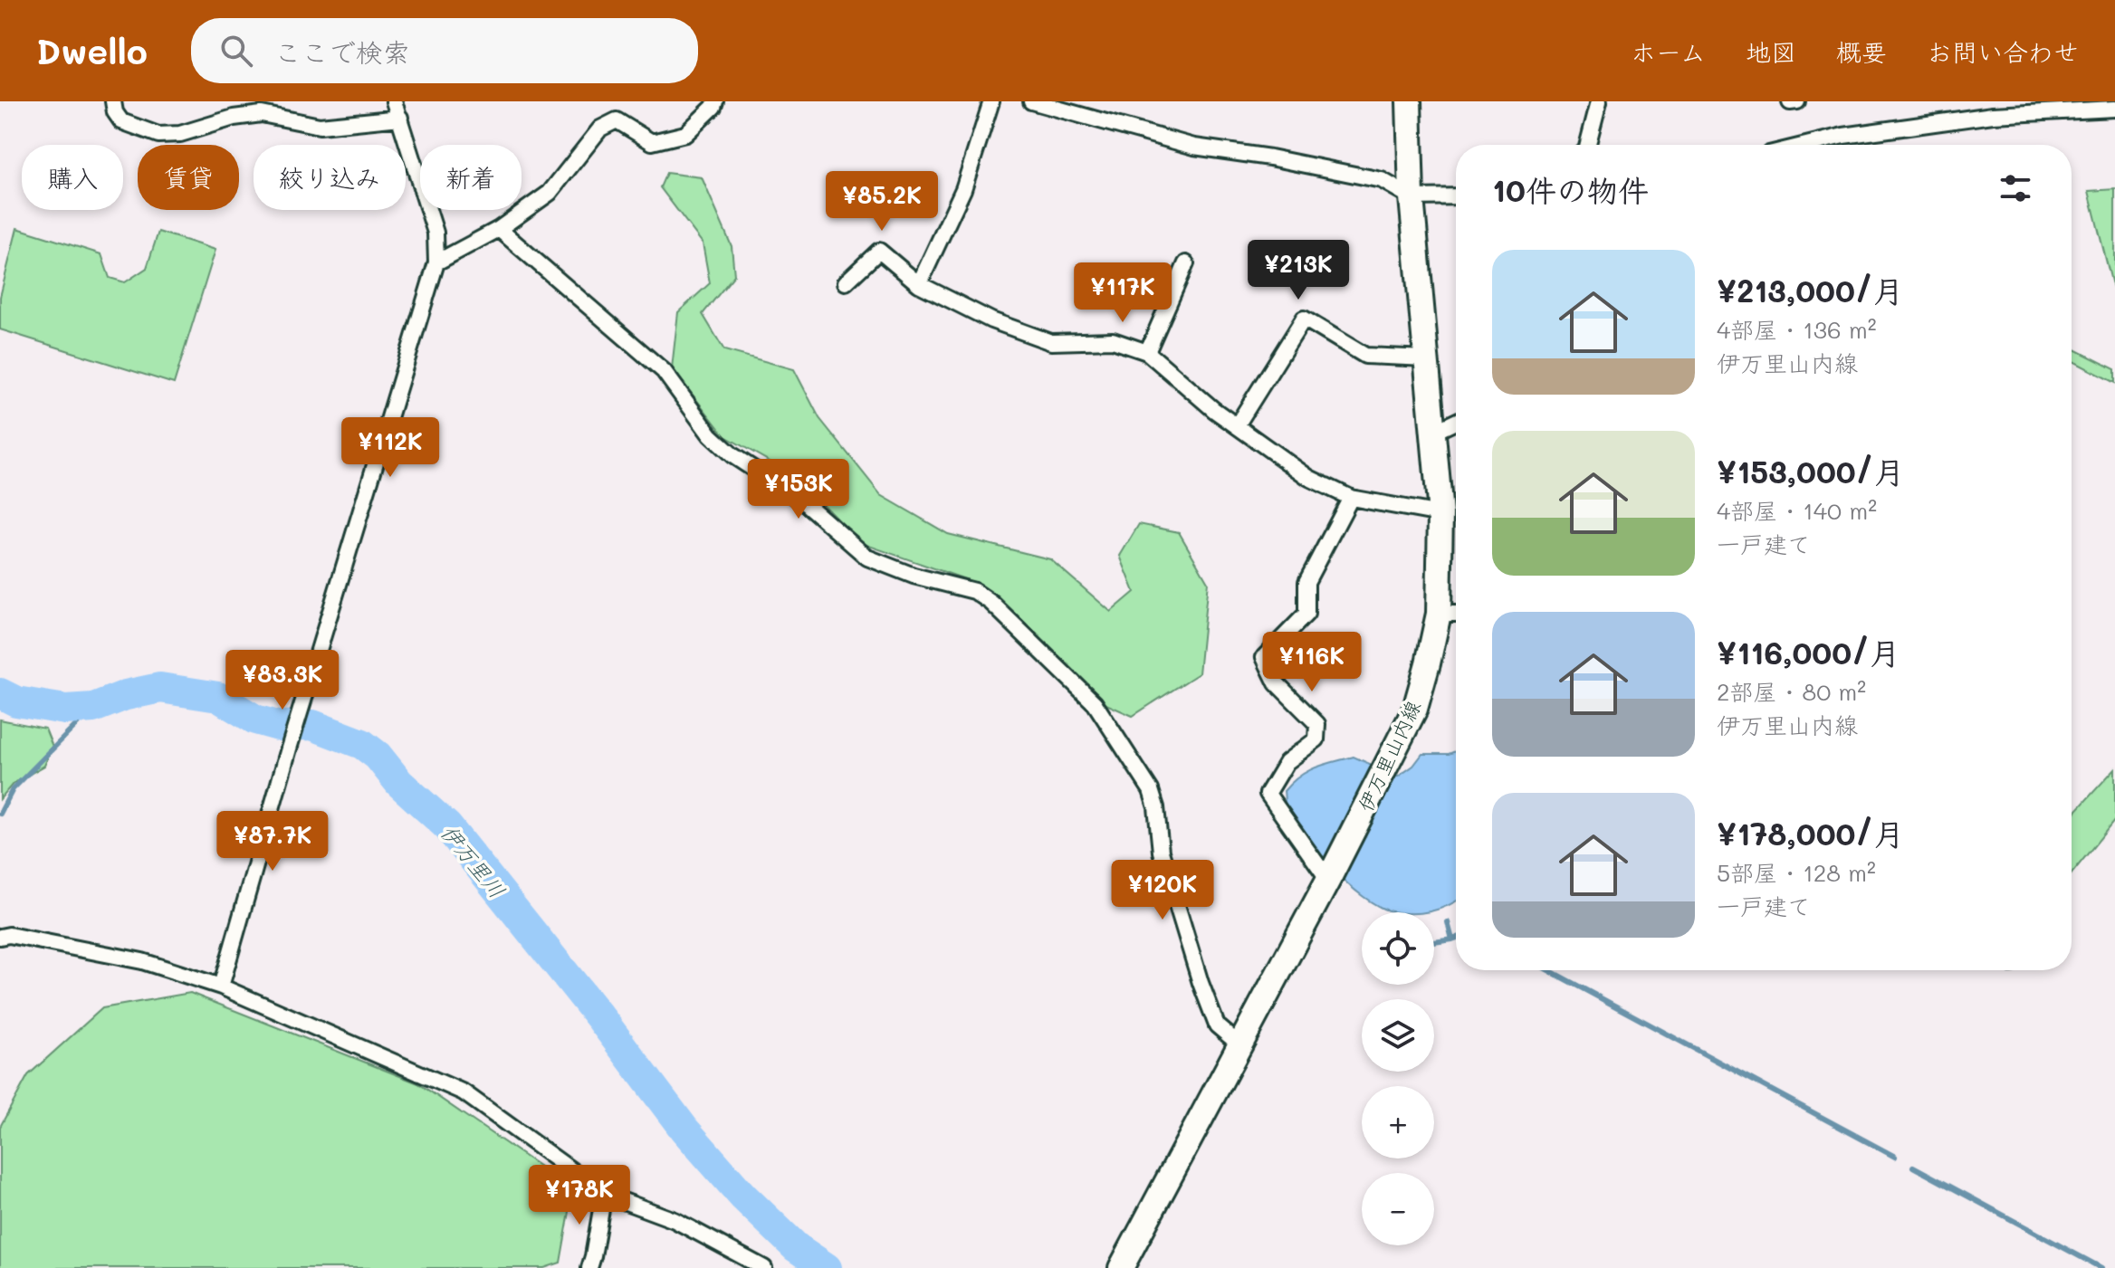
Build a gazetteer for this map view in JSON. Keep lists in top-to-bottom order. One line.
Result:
{"streets":{"main road":["伊万里山内線"]},"water":["伊万里川"],"page":{"header":"Dwello","search":"ここで検索","nav":["ホーム","地図","概要","お問い合わせ"],"chip":["購入","賃貸","絞り込み","新着"],"heading":"10件の物件","price":["¥85.2K","¥213K","¥117K","¥112K","¥153K","¥116K","¥83.3K","¥87.7K","¥120K","¥178K"],"list":[{"name":"¥213,000/月","note":"4部屋 · 136 m² · 伊万里山内線"},{"name":"¥153,000/月","note":"4部屋 · 140 m² · 一戸建て"},{"name":"¥116,000/月","note":"2部屋 · 80 m² · 伊万里山内線"},{"name":"¥178,000/月","note":"5部屋 · 128 m² · 一戸建て"}],"map_buttons":["+","−"]}}
